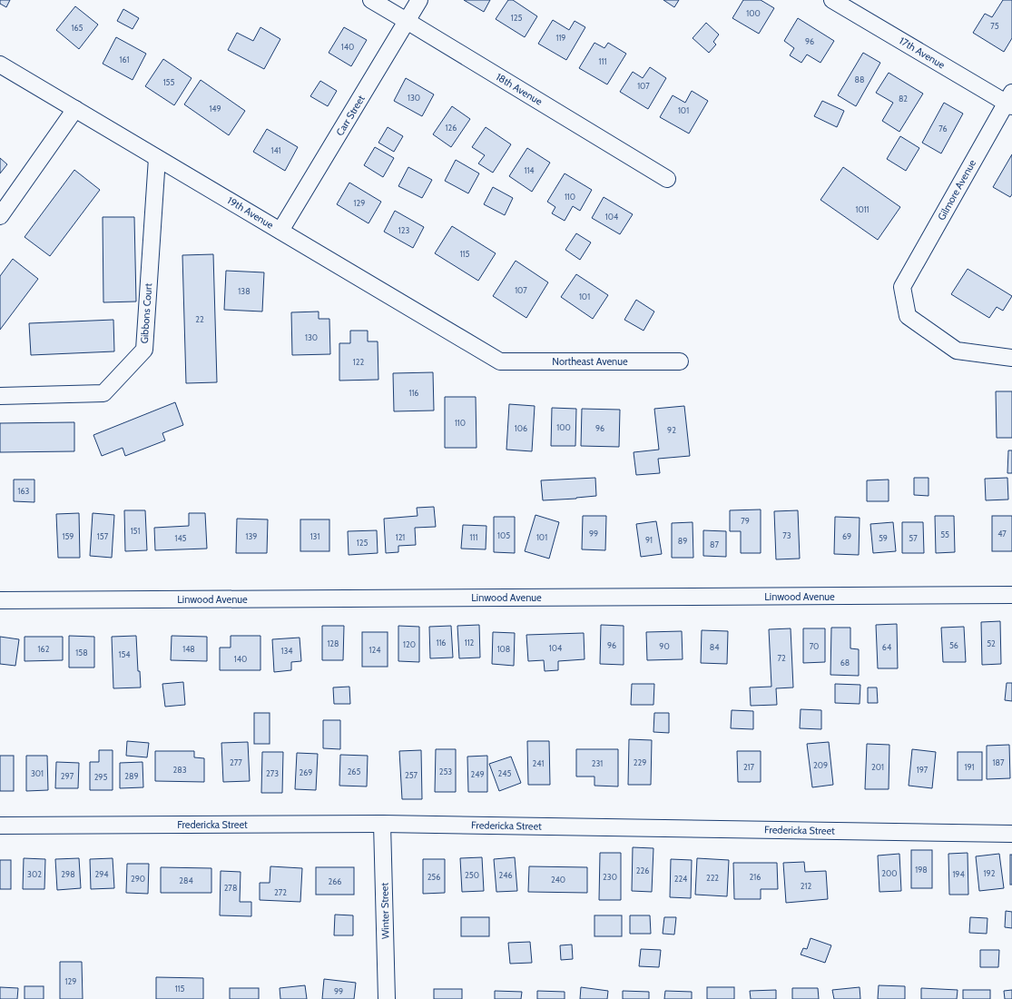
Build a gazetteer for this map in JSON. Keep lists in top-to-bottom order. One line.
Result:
{"streets":{"street":["17th Avenue","18th Avenue","Carr Street","Gilmore Avenue","19th Avenue","Gibbons Court","Northeast Avenue","Linwood Avenue","Fredericka Street","Winter Street"]},"crossings":[["17th Avenue","Gilmore Avenue"],["18th Avenue","Carr Street"],["Carr Street","19th Avenue"],["19th Avenue","Gibbons Court"],["19th Avenue","Northeast Avenue"],["Fredericka Street","Winter Street"]],"house_numbers":["100","125","75","165","119","96","140","161","111","88","155","107","130","82","149","101","126","76","141","114","110","129","1011","104","123","115","107","138","101","22","130","122","116","110","100","106","96","92","163","79","151","99","47","55","105","73","159","157","139","131","69","121","111","101","145","59","57","91","89","125","87","116","112","128","52","120","96","56","90","70","84","64","104","162","148","108","124","134","158","154","72","140","68","277","229","187","241","231","209","217","201","191","283","197","265","253","269","301","273","245","249","257","297","289","295","198","226","200","192","302","298","294","194","250","246","256","230","216","222","290","224","240","284","266","212","278","272","129","115","99"]}
